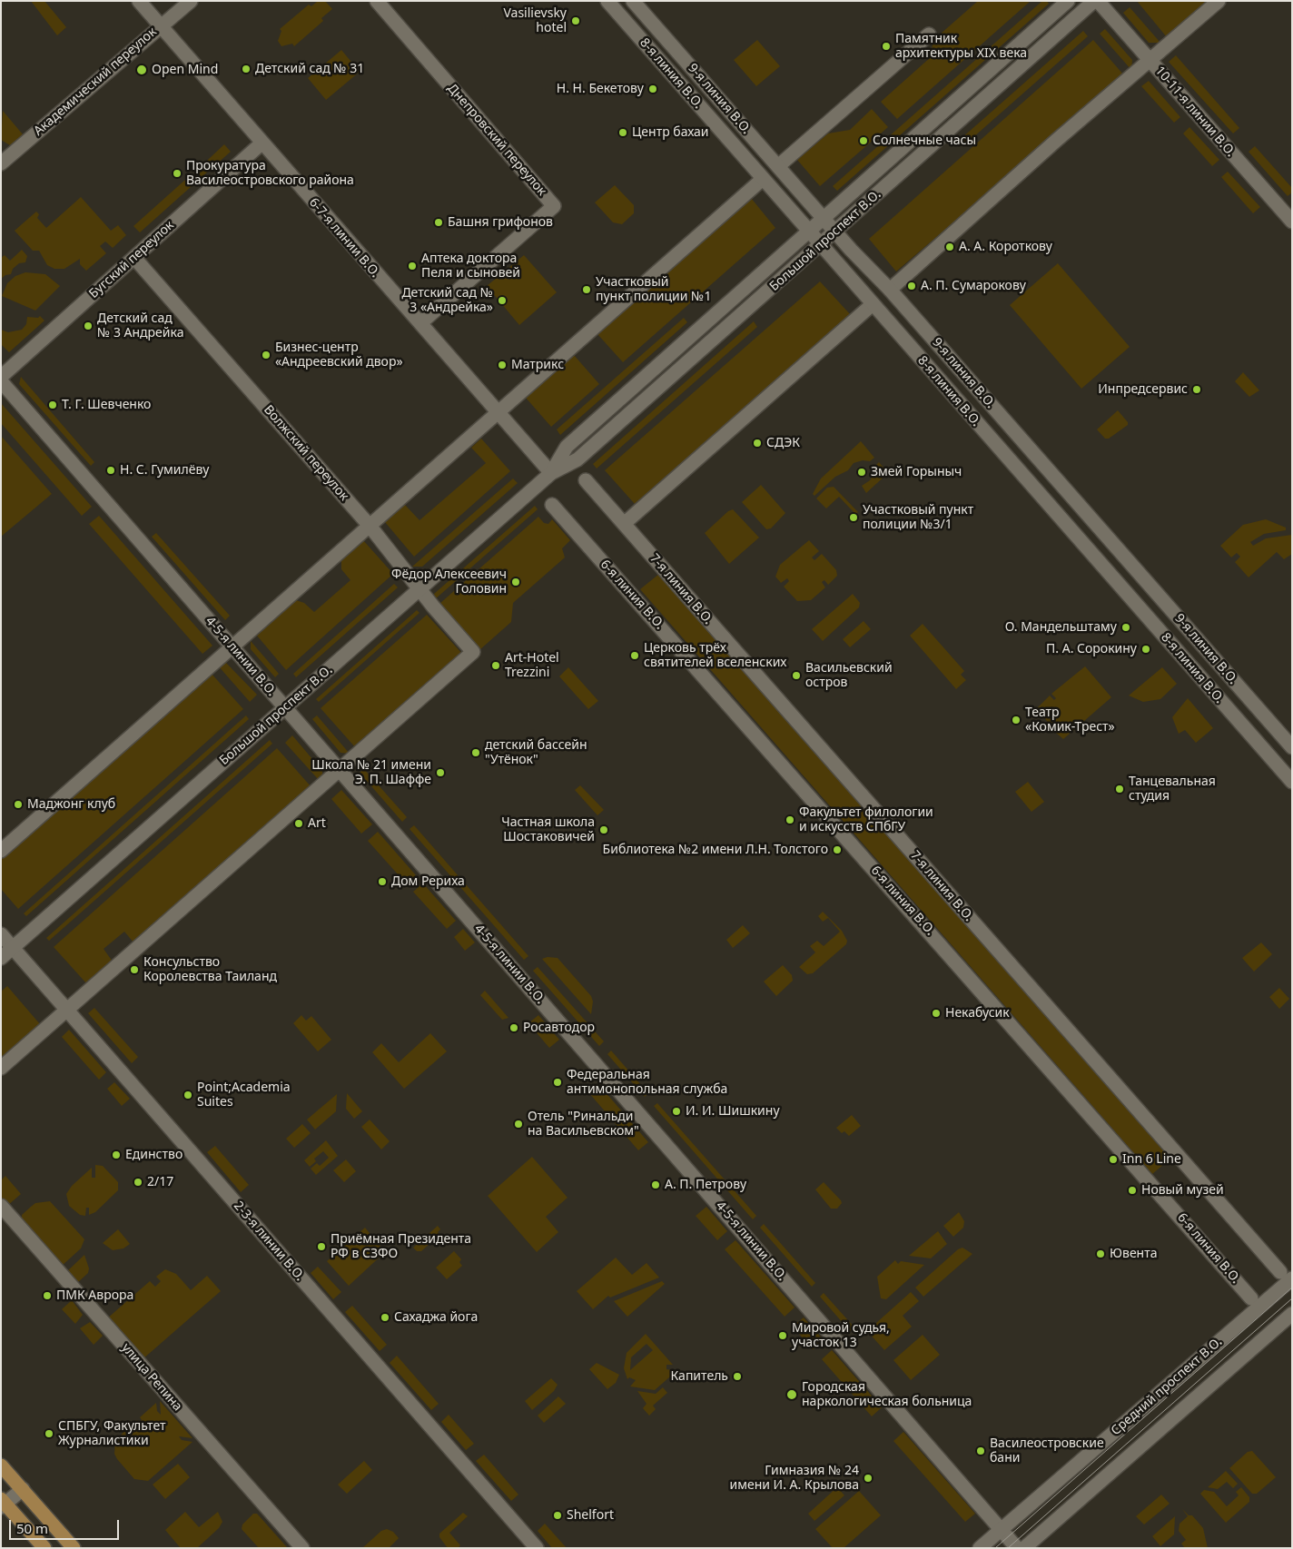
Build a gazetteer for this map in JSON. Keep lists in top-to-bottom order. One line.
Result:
{"streets":{"street":["8-я линия В.О.","Академический переулок","9-я линия В.О.","10-11-я линии В.О.","Днепровский переулок","6-7-я линии В.О.","Большой проспект В.О.","Бугский переулок","Волжский переулок","7-я линия В.О.","6-я линия В.О.","4-5-я линии В.О.","2-3-я линии В.О.","улица Репина","Средний проспект В.О."]},"crossings":[["8-я линия В.О.","Большой проспект В.О."],["Академический переулок","6-7-я линии В.О."],["9-я линия В.О.","Большой проспект В.О."],["Днепровский переулок","6-7-я линии В.О."],["6-7-я линии В.О.","Большой проспект В.О."],["6-7-я линии В.О.","Бугский переулок"],["Большой проспект В.О.","Волжский переулок"],["Большой проспект В.О.","4-5-я линии В.О."],["Большой проспект В.О.","2-3-я линии В.О."],["Бугский переулок","Волжский переулок"],["Волжский переулок","4-5-я линии В.О."],["7-я линия В.О.","Средний проспект В.О."],["4-5-я линии В.О.","Средний проспект В.О."]],"places":["Vasilievsky hotel","Памятник архитектуры XIX века","Детский сад № 31","Open Mind","Н. Н. Бекетову","Центр бахаи","Солнечные часы","Прокуратура Василеостровского района","Башня грифонов","А. А. Короткову","Аптека доктора Пеля и сыновей","А. П. Сумарокову","Участковый пункт полиции №1","Детский сад № 3 «Андрейка»","Детский сад № 3 Андрейка","Бизнес-центр «Андреевский двор»","Матрикс","Инпредсервис","Т. Г. Шевченко","СДЭК","Н. С. Гумилёву","Змей Горыныч","Участковый пункт полиции №3/1","Фёдор Алексеевич Головин","О. Мандельштаму","П. А. Сорокину","Церковь трёх святителей вселенских","Art-Hotel Trezzini","Васильевский остров","Театр «Комик-Трест»","детский бассейн \"Утёнок\"","Школа № 21 имени Э. П. Шаффе","Танцевальная студия","Маджонг клуб","Факультет филологии и искусств СПбГУ","Art","Частная школа Шостаковичей","Библиотека №2 имени Л.Н. Толстого","Дом Рериха","Консульство Королевства Таиланд","Некабусик","Росавтодор","Федеральная антимонопольная служба","Point;Academia Suites","И. И. Шишкину","Отель \"Ринальди на Васильевском\"","Единство","Inn 6 Line","2/17","А. П. Петрову","Новый музей","Приёмная Президента РФ в СЗФО","Ювента","ПМК Аврора","Сахаджа йога","Мировой судья, участок 13","Капитель","Городская наркологическая больница","СПБГУ, Факультет Журналистики","Василеостровские бани","Гимназия № 24 имени И. А. Крылова","Shelfort"],"scale_bar":"50 m"}
